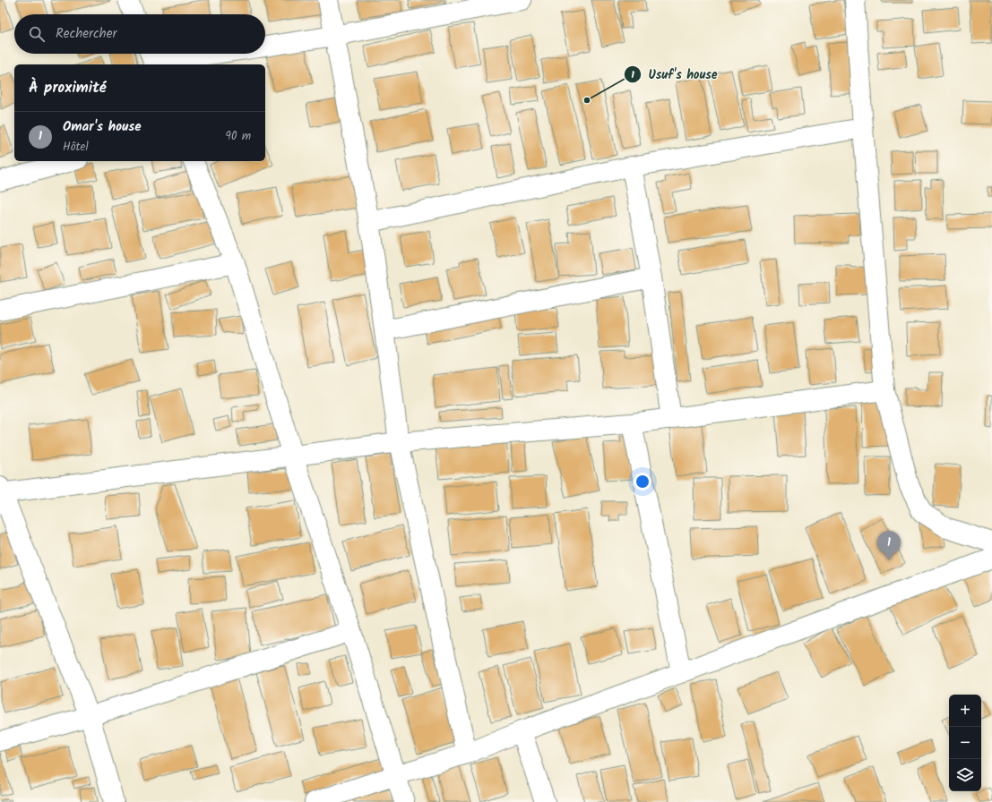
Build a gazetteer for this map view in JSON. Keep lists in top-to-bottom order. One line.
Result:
{"places":["Usuf's house"],"page":{"search":"Rechercher","heading":"À proximité","list":[{"mark":"1","name":"Omar's house","note":"Hôtel","value":"90 m"}],"pins":"1","map_buttons":["+","−"]}}
